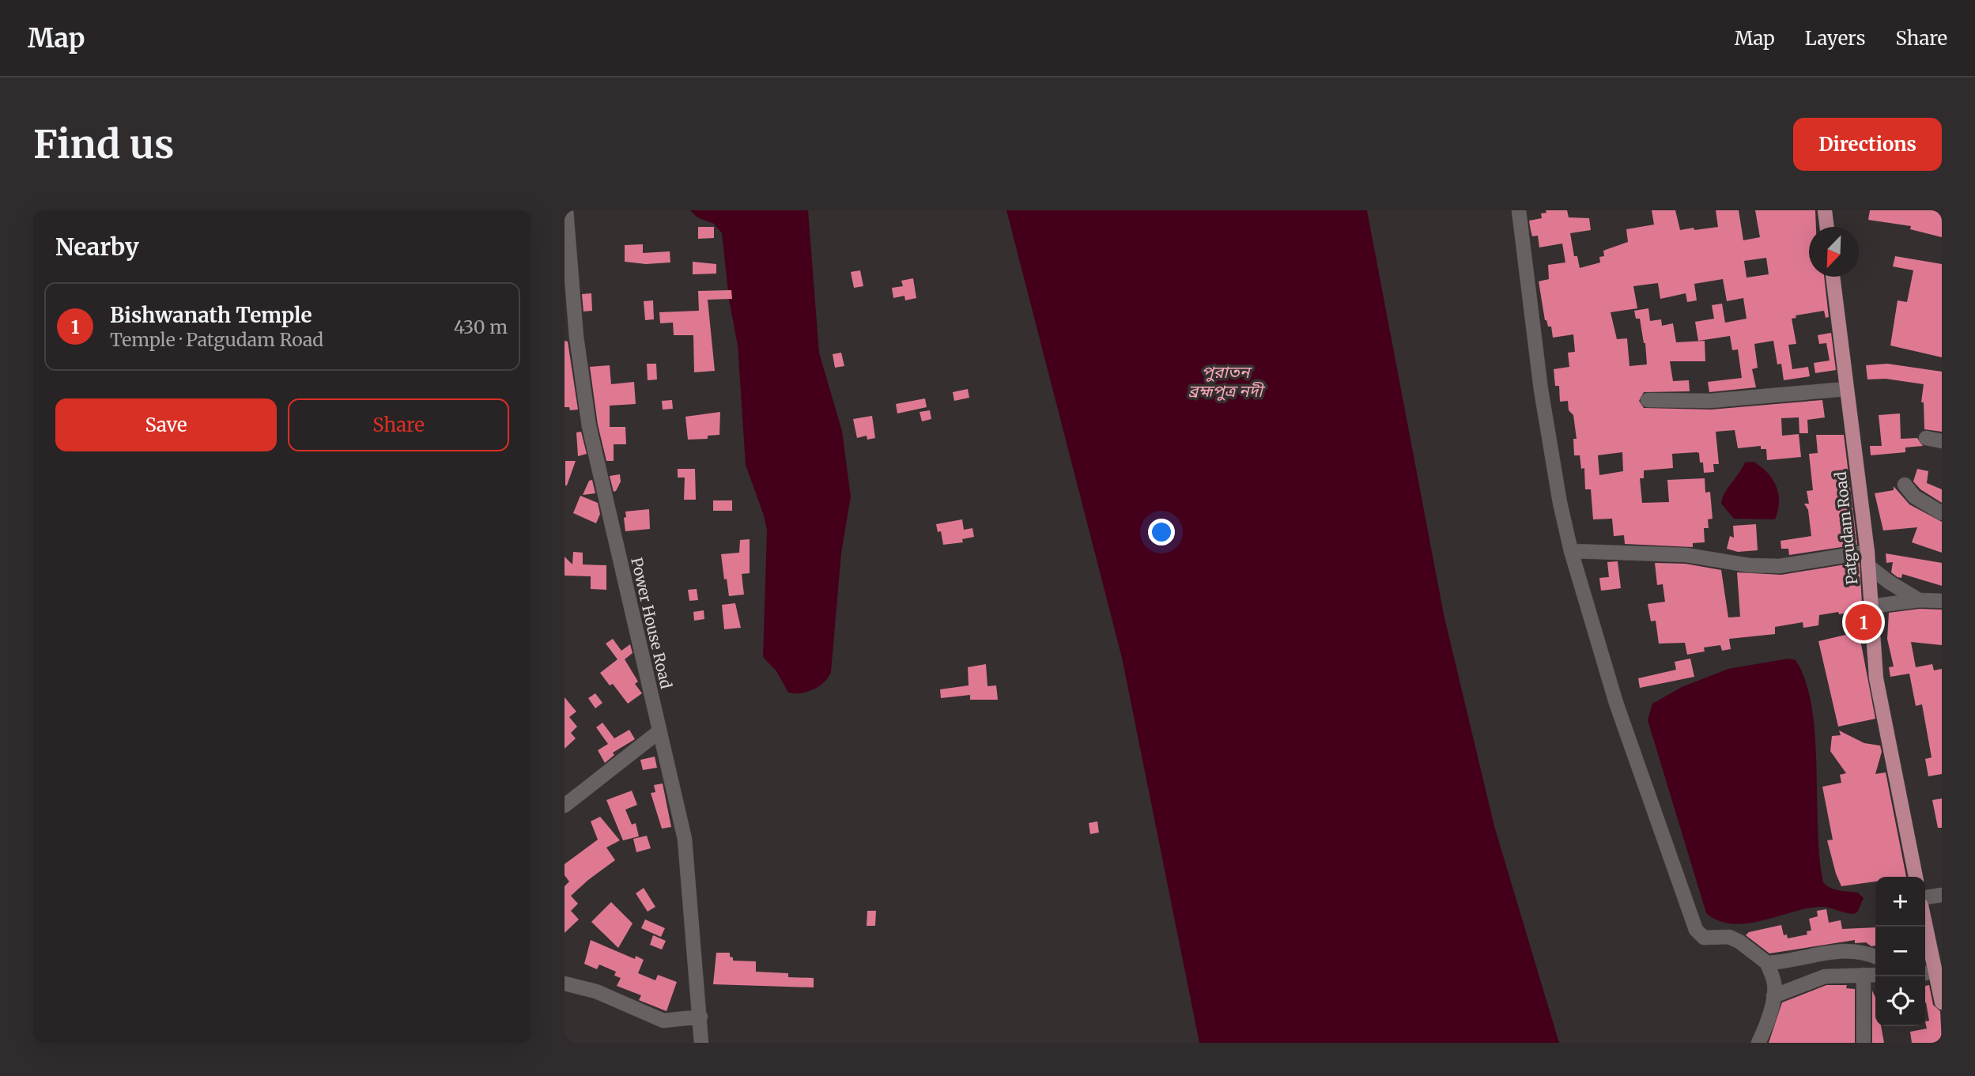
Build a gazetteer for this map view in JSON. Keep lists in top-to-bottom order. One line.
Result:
{"streets":{"main road":["Patgudam Road"],"street":["Power House Road"]},"water":["পুরাতন ব্রহ্মপুত্র নদী"],"north":"bottom left","page":{"header":"Map","nav":["Map","Layers","Share"],"buttons":["Directions",["Save","Share"]],"title":"Find us","heading":"Nearby","list":[{"mark":"1","name":"Bishwanath Temple","note":"Temple · Patgudam Road","value":"430 m"}],"pins":"1","map_buttons":["+","−"]}}
